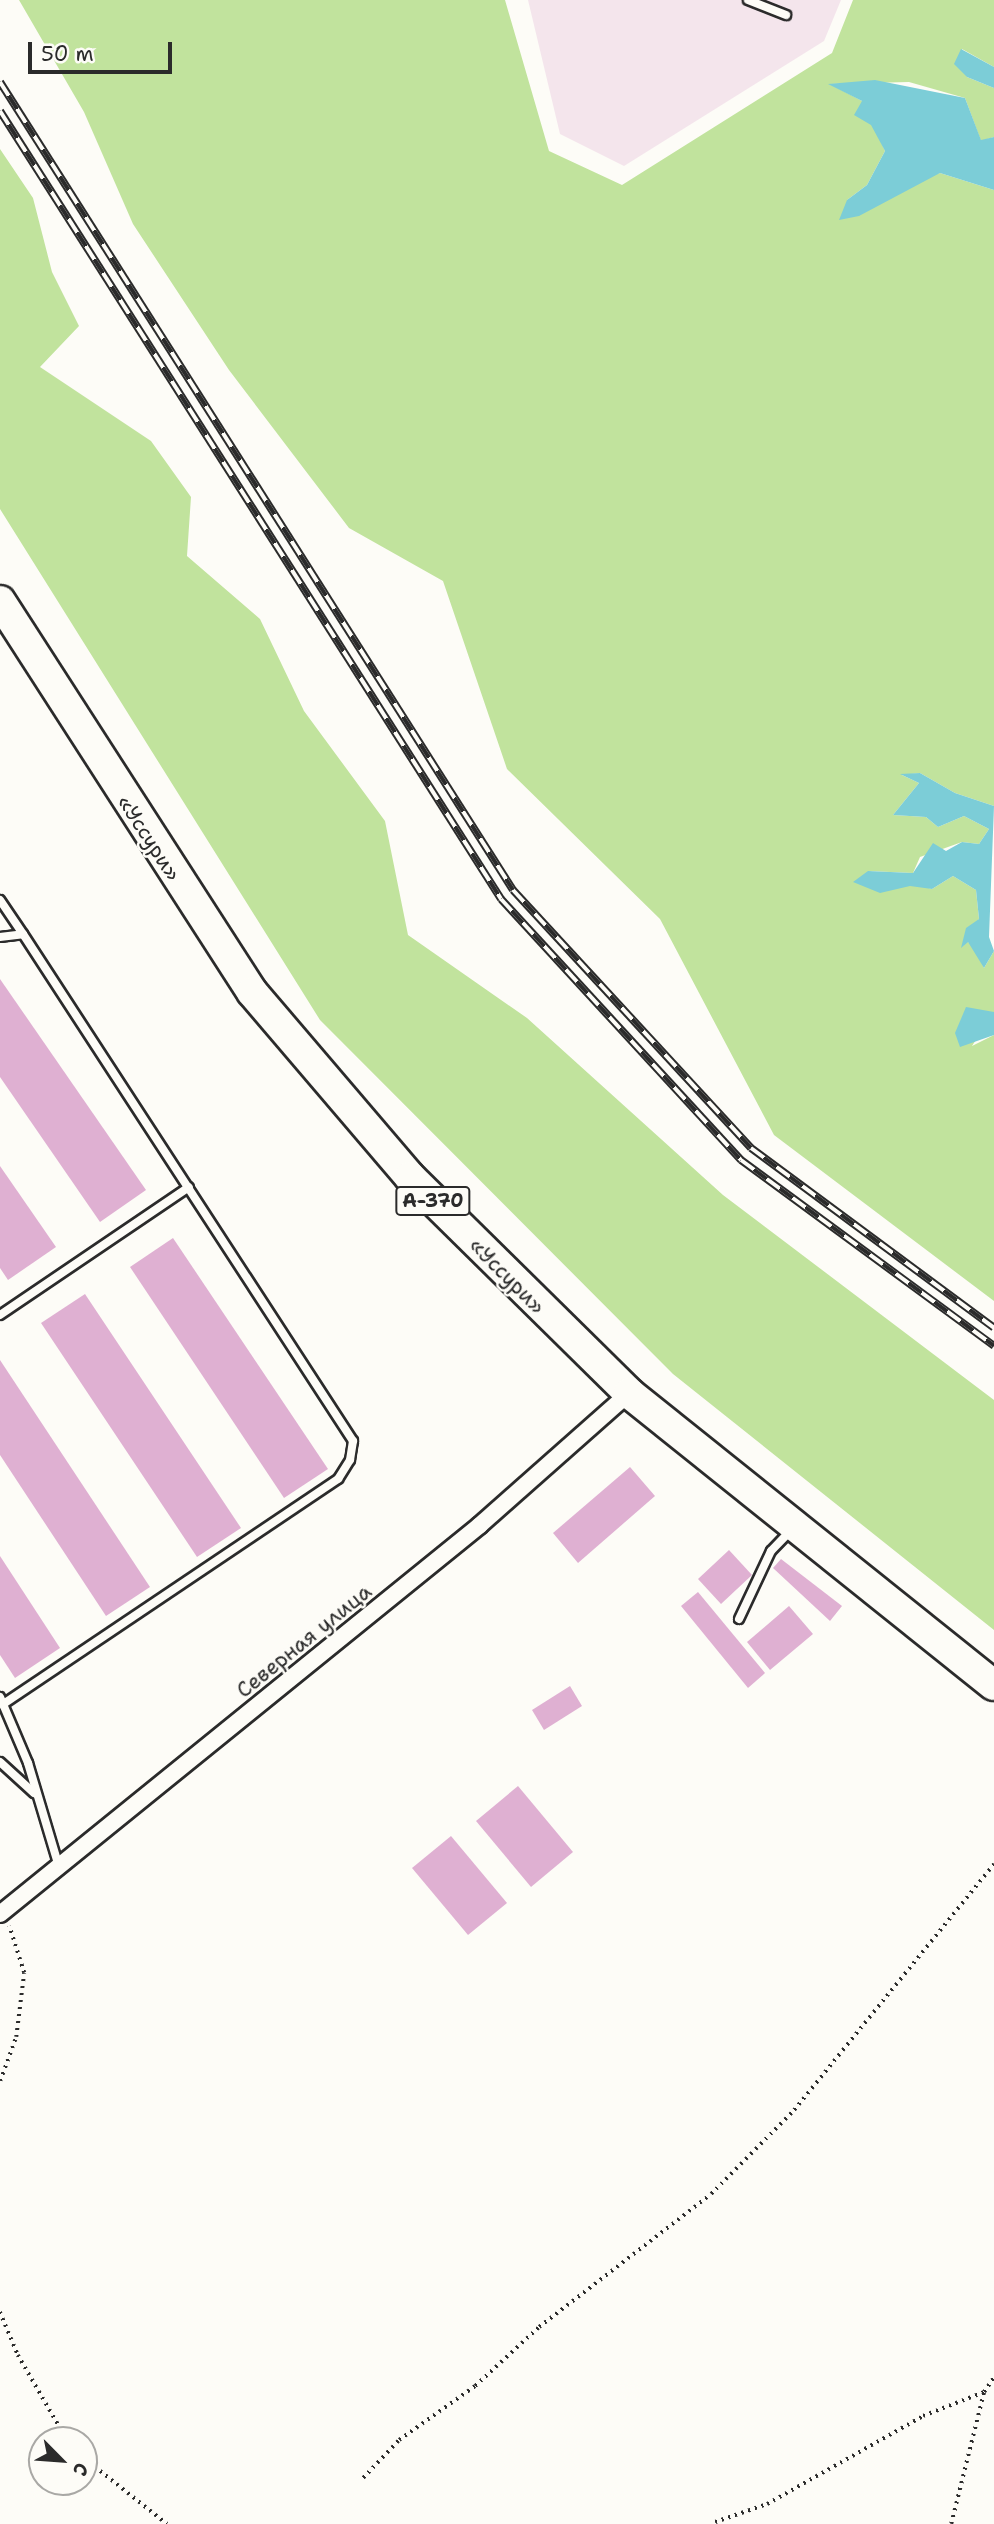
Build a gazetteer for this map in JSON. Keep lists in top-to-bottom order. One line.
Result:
{"streets":{"highway":["«Уссури»","А-370"],"street":["Северная улица"]},"crossings":[["«Уссури»","Северная улица"]],"scale_bar":"50 m","north":"bottom right"}
